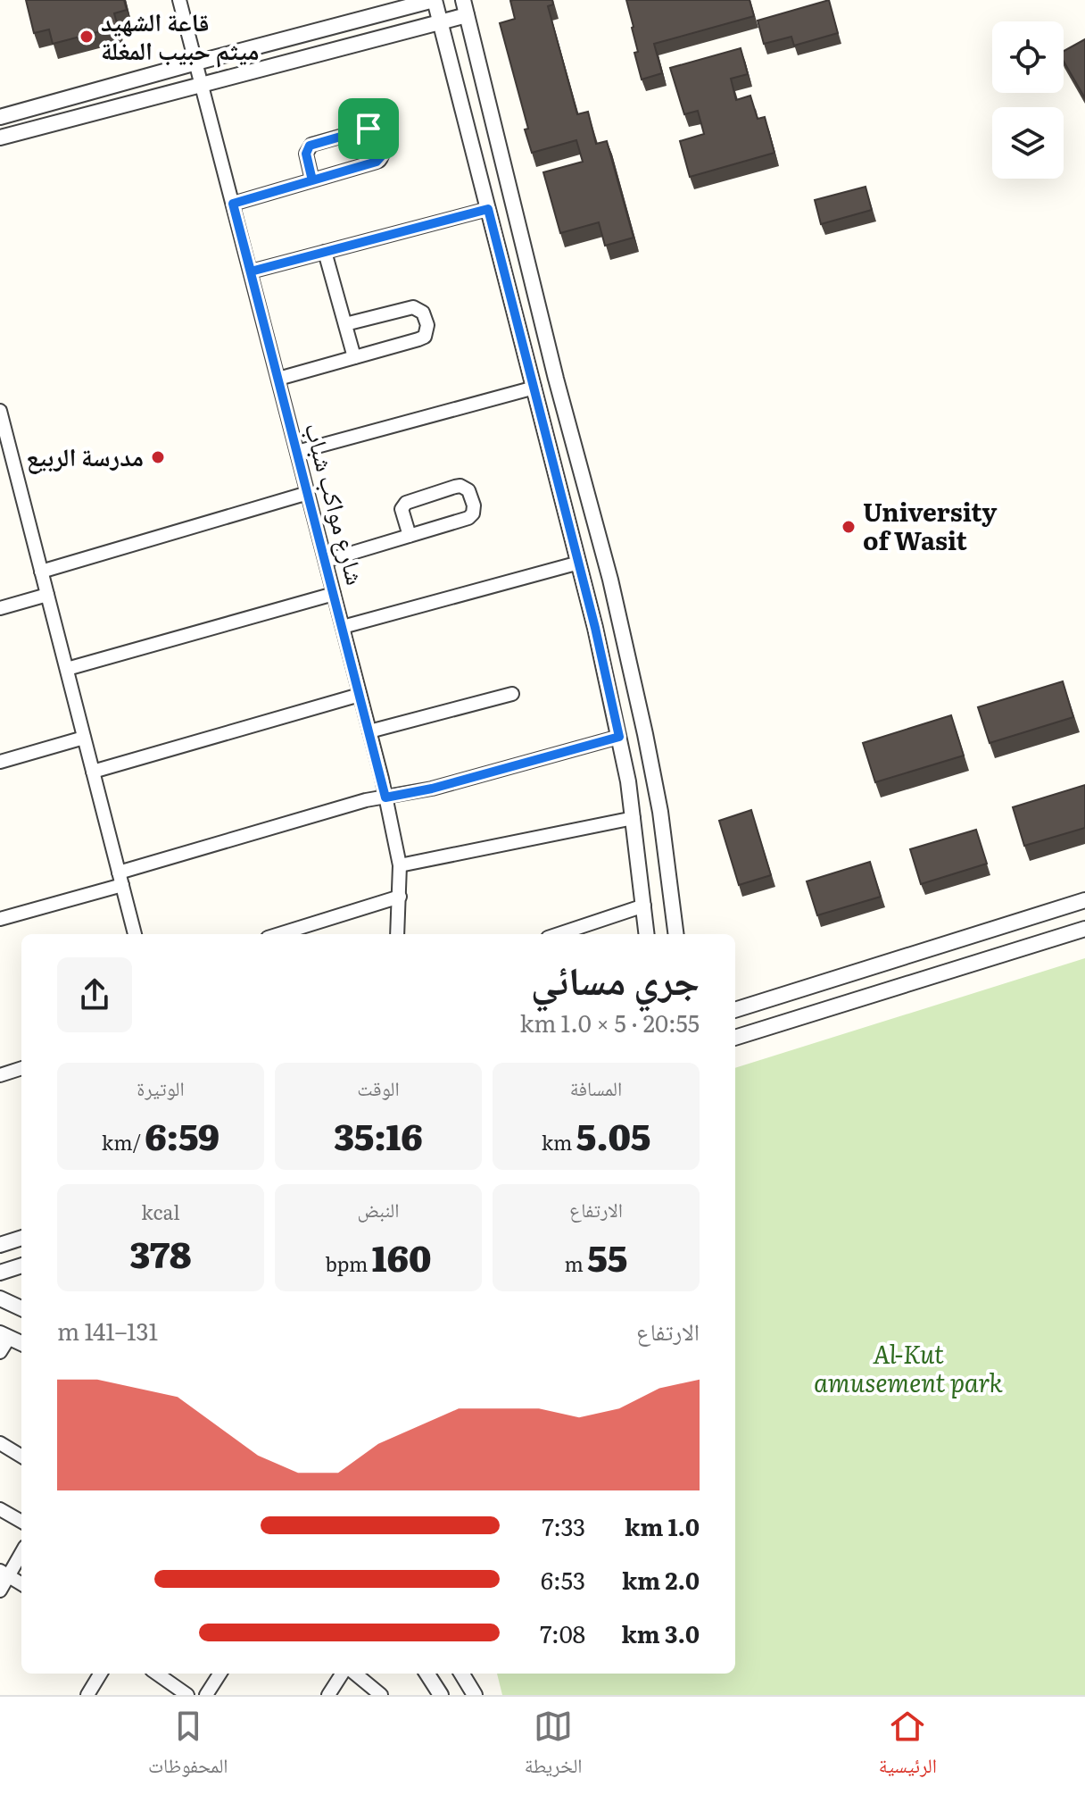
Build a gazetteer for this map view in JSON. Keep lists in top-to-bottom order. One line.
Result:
{"streets":{"street":["شارع مواكب شباب"]},"parks":["Al-Kut amusement park"],"places":["قاعة الشهيد ميثم حبيب المغلة","مدرسة الربيع","University of Wasit"],"page":{"heading":["جري مسائي","20:55 · 5 × 1.0 km"],"stats":[["المسافة","5.05 km"],["الوقت","35:16"],["الوتيرة","6:59 /km"],["الارتفاع","55 m"],["النبض","160 bpm"],["kcal","378"]],"chart":["الارتفاع","131–141 m"],"list":[{"name":"1.0 km","note":"7:33"},{"name":"2.0 km","note":"6:53"},{"name":"3.0 km","note":"7:08"}],"tabs":["الرئيسية","الخريطة","المحفوظات"]}}
